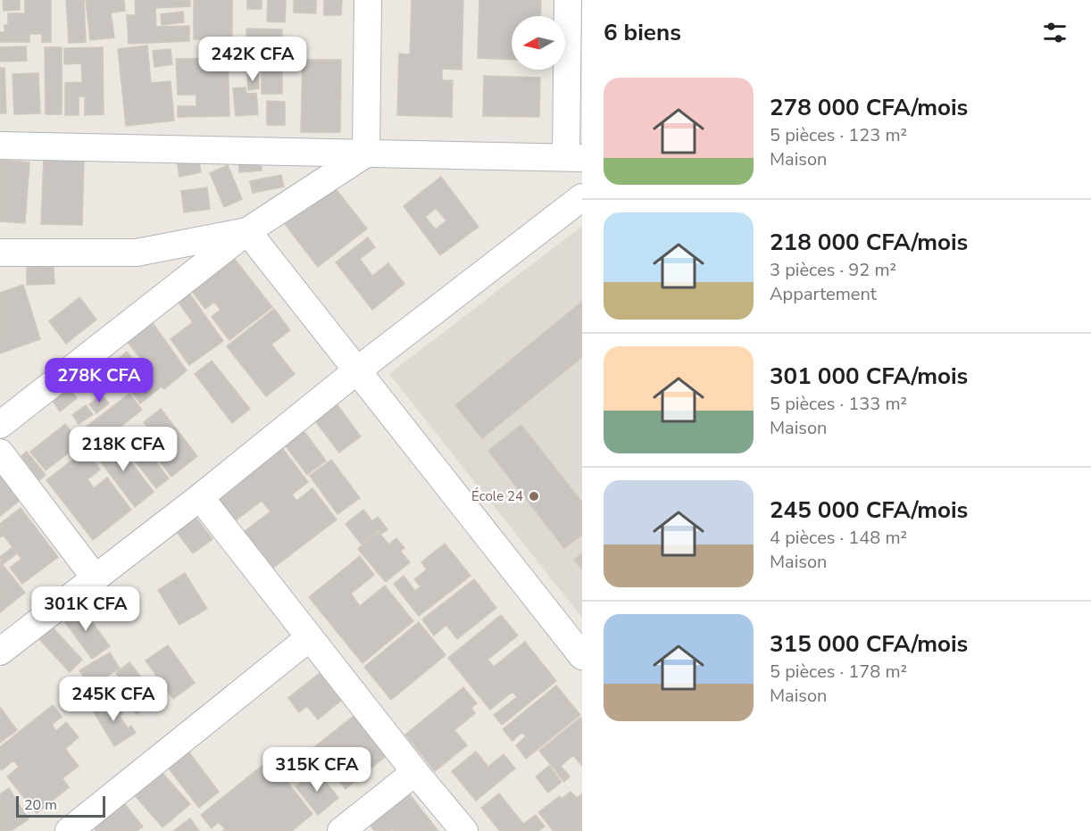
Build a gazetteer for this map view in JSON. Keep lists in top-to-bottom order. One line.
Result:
{"places":["École 24"],"scale_bar":"20 m","north":"left","page":{"heading":"6 biens","price":["242K CFA","278K CFA","218K CFA","301K CFA","245K CFA","315K CFA"],"list":[{"name":"278 000 CFA/mois","note":"5 pièces · 123 m² · Maison"},{"name":"218 000 CFA/mois","note":"3 pièces · 92 m² · Appartement"},{"name":"301 000 CFA/mois","note":"5 pièces · 133 m² · Maison"},{"name":"245 000 CFA/mois","note":"4 pièces · 148 m² · Maison"},{"name":"315 000 CFA/mois","note":"5 pièces · 178 m² · Maison"}],"scale":"20 m"}}
